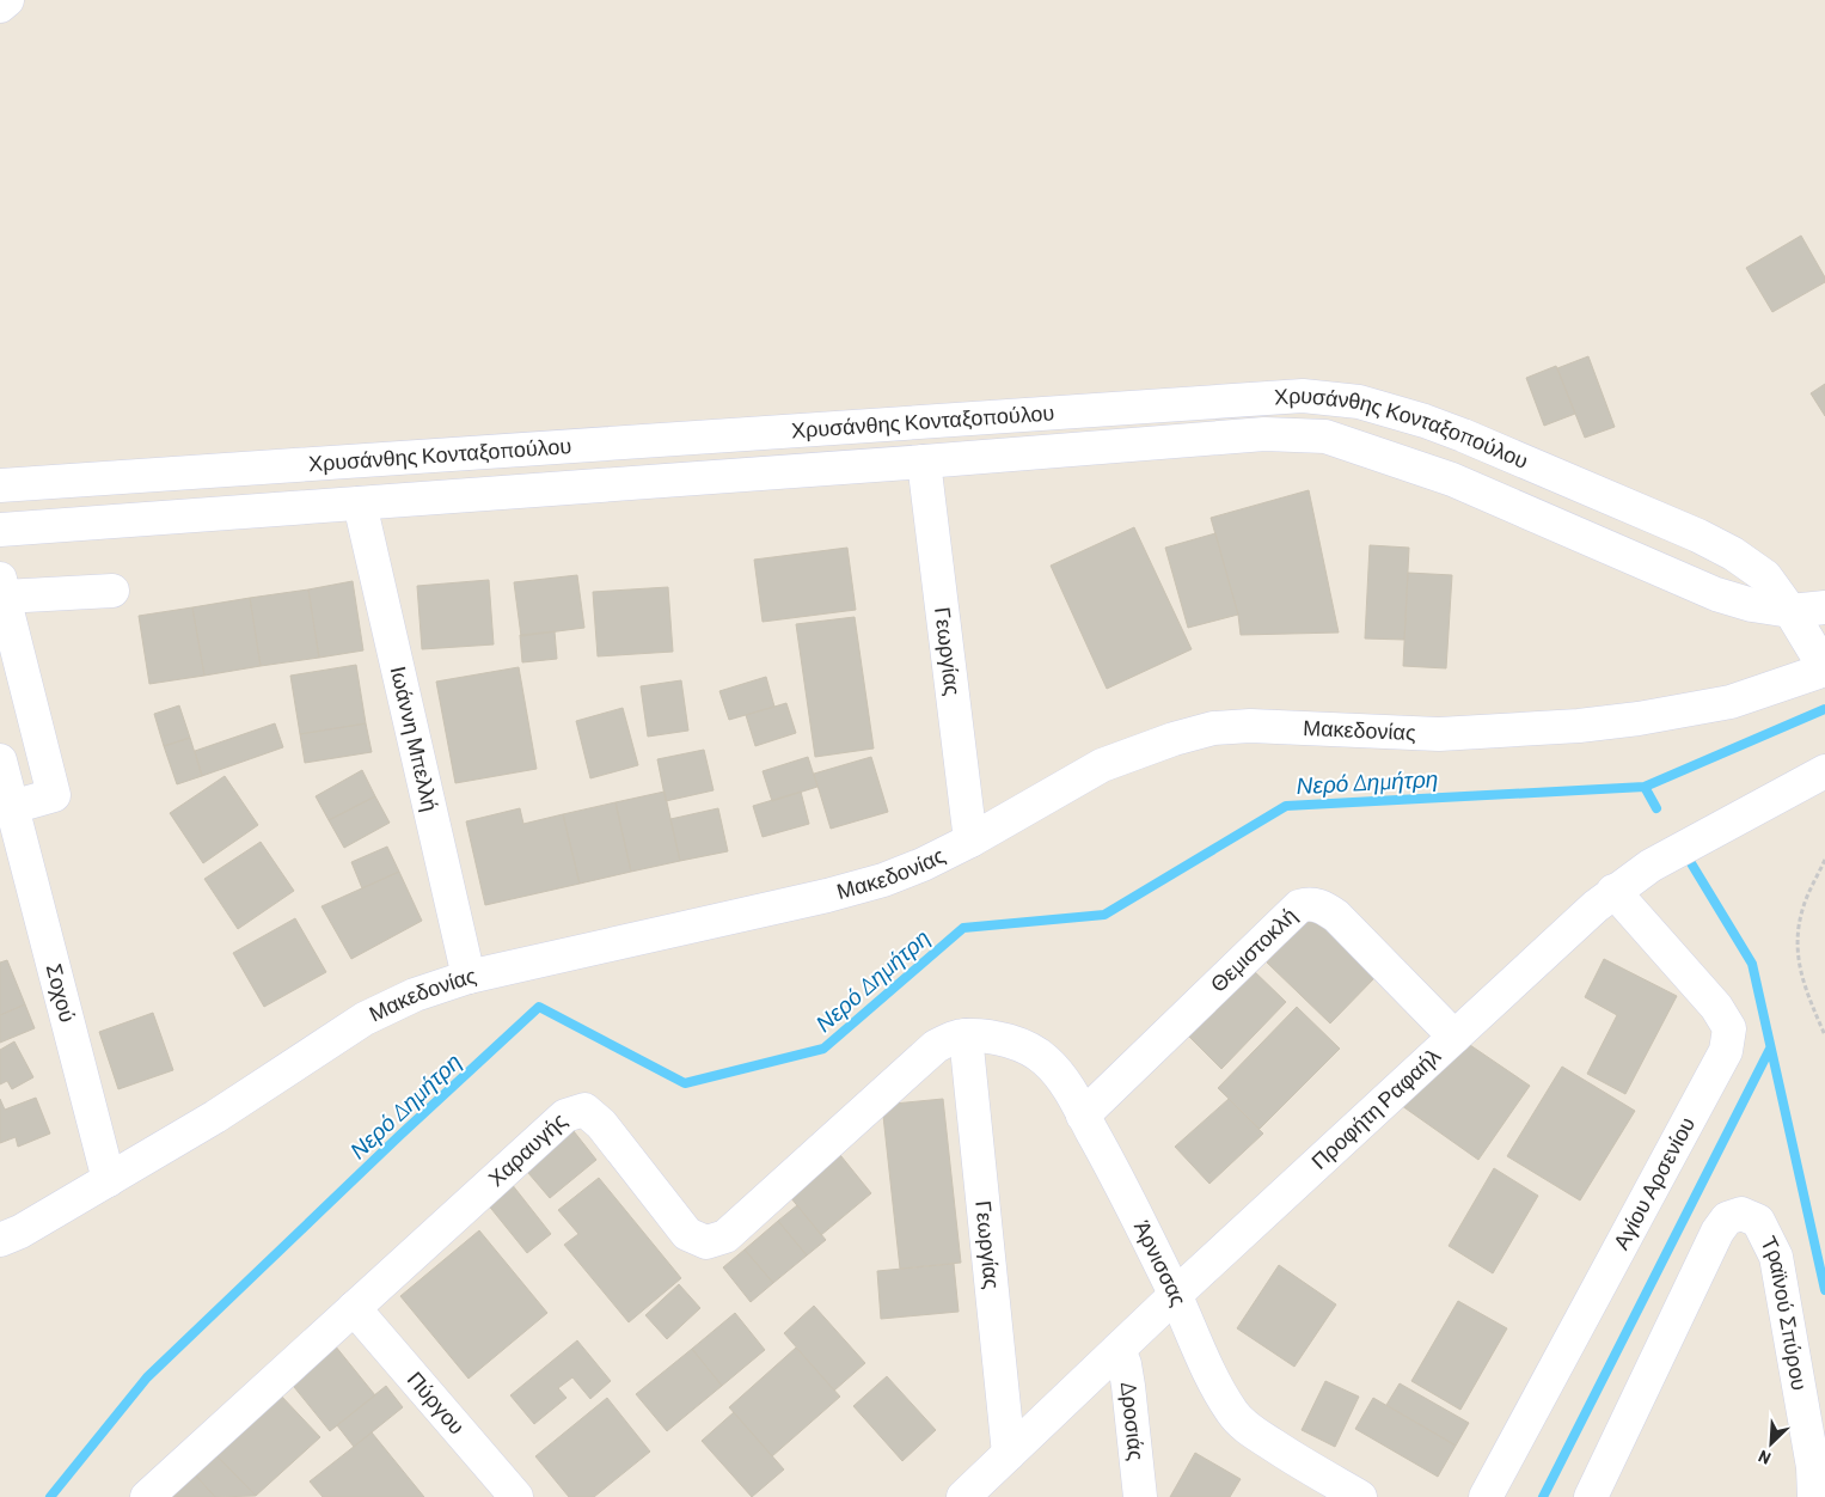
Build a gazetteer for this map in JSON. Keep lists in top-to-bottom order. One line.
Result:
{"streets":{"street":["Χρυσάνθης Κονταξοπούλου","Γεωργίας","Μακεδονίας","Ιωάννη Μπελλή","Θεμιστοκλή","Σοχού","Προφήτη Ραφαήλ","Χαραυγής","Αγίου Αρσενίου","Άρνισσας","Τραϊνού Σπύρου","Πύργου","Δροσιάς"]},"crossings":[["Χρυσάνθης Κονταξοπούλου","Γεωργίας"],["Χρυσάνθης Κονταξοπούλου","Μακεδονίας"],["Χρυσάνθης Κονταξοπούλου","Ιωάννη Μπελλή"],["Γεωργίας","Μακεδονίας"],["Γεωργίας","Προφήτη Ραφαήλ"],["Γεωργίας","Χαραυγής"],["Γεωργίας","Άρνισσας"],["Μακεδονίας","Ιωάννη Μπελλή"],["Μακεδονίας","Σοχού"],["Θεμιστοκλή","Προφήτη Ραφαήλ"],["Θεμιστοκλή","Άρνισσας"],["Προφήτη Ραφαήλ","Αγίου Αρσενίου"],["Προφήτη Ραφαήλ","Άρνισσας"],["Προφήτη Ραφαήλ","Δροσιάς"],["Χαραυγής","Άρνισσας"],["Χαραυγής","Πύργου"]],"water":["Νερό Δημήτρη"],"north":"bottom left"}
